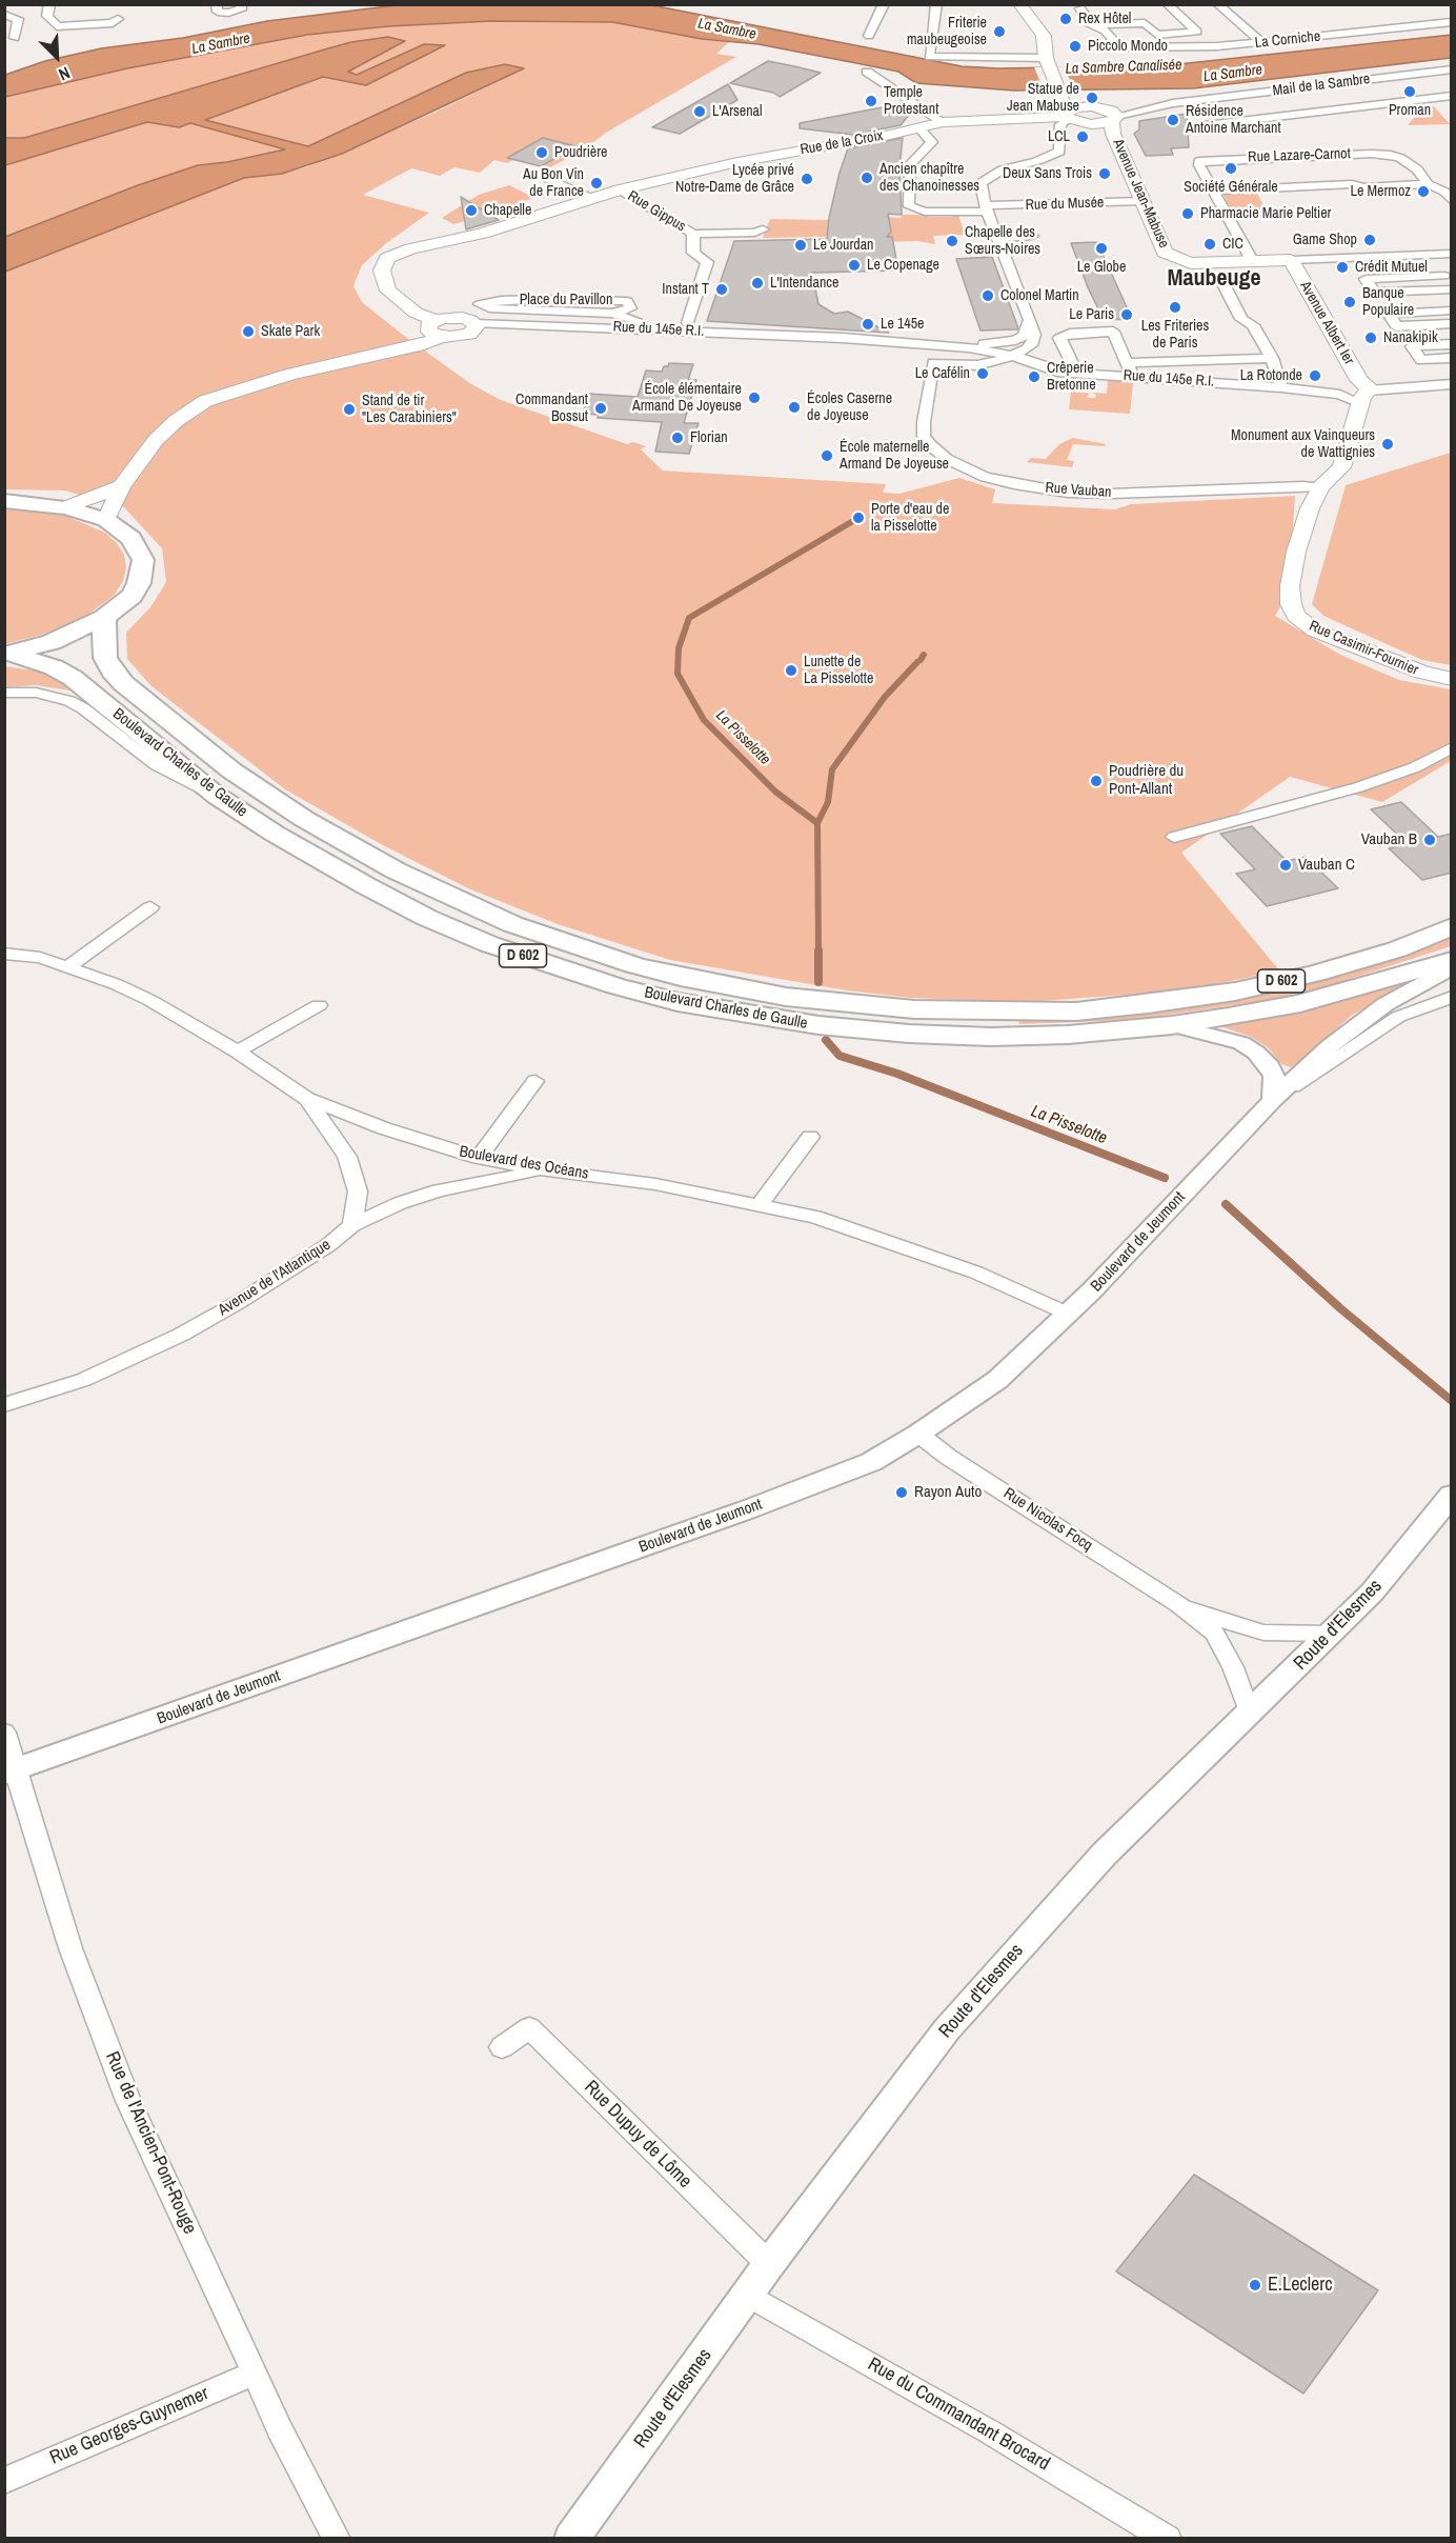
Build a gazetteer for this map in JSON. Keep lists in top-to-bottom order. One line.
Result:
{"streets":{"main road":["Rue de la Croix","Avenue Jean-Mabuse","Avenue Albert Ier","Rue Casimir-Fournier","Boulevard Charles de Gaulle","D 602"],"street":["La Corniche","Mail de la Sambre","Rue Lazare-Carnot","Rue du Musée","Rue Gippus","Place du Pavillon","Rue du 145e R.I.","Rue Vauban","Boulevard des Océans","Boulevard de Jeumont","Avenue de l'Atlantique","Rue Nicolas Focq","Route d'Elesmes","Rue Dupuy de Lôme","Rue de l'Ancien-Pont-Rouge","Rue du Commandant Brocard","Rue Georges-Guynemer"]},"crossings":[["Mail de la Sambre","Avenue Jean-Mabuse"],["Rue de la Croix","Rue du Musée"],["Rue de la Croix","Rue Gippus"],["Avenue Jean-Mabuse","Rue du Musée"],["Avenue Jean-Mabuse","Avenue Albert Ier"],["Place du Pavillon","Rue du 145e R.I."],["Avenue Albert Ier","Rue du 145e R.I."],["Avenue Albert Ier","Rue Casimir-Fournier"],["Rue du 145e R.I.","Rue Vauban"],["Rue du 145e R.I.","Rue Casimir-Fournier"],["Rue Vauban","Rue Casimir-Fournier"],["Boulevard des Océans","Boulevard de Jeumont"],["Boulevard des Océans","Avenue de l'Atlantique"],["Boulevard de Jeumont","Rue Nicolas Focq"],["Boulevard de Jeumont","Rue de l'Ancien-Pont-Rouge"],["Rue Nicolas Focq","Route d'Elesmes"],["Route d'Elesmes","Rue Dupuy de Lôme"],["Route d'Elesmes","Rue du Commandant Brocard"],["Rue de l'Ancien-Pont-Rouge","Rue Georges-Guynemer"]],"districts":["Maubeuge"],"water":["La Sambre","La Sambre Canalisée","La Pisselotte"],"places":["Rex Hôtel","Friterie maubeugeoise","Piccolo Mondo","Proman","Statue de Jean Mabuse","Temple Protestant","L'Arsenal","Résidence Antoine Marchant","LCL","Poudrière","Société Générale","Deux Sans Trois","Ancien chapître des Chanoinesses","Lycée privé Notre-Dame de Grâce","Au Bon Vin de France","Le Mermoz","Chapelle","Pharmacie Marie Peltier","Game Shop","Chapelle des Sœurs-Noires","CIC","Le Jourdan","Le Globe","Le Copenage","Crédit Mutuel","L'Intendance","Instant T","Colonel Martin","Banque Populaire","Les Friteries de Paris","Le Paris","Le 145e","Skate Park","Nanakipik","Le Cafélin","La Rotonde","Crêperie Bretonne","École élémentaire Armand De Joyeuse","Écoles Caserne de Joyeuse","Commandant Bossut","Stand de tir \"Les Carabiniers\"","Florian","Monument aux Vainqueurs de Wattignies","École maternelle Armand De Joyeuse","Porte d'eau de la Pisselotte","Lunette de La Pisselotte","Poudrière du Pont-Allant","Vauban B","Vauban C","Rayon Auto","E.Leclerc"],"north":"bottom right"}
